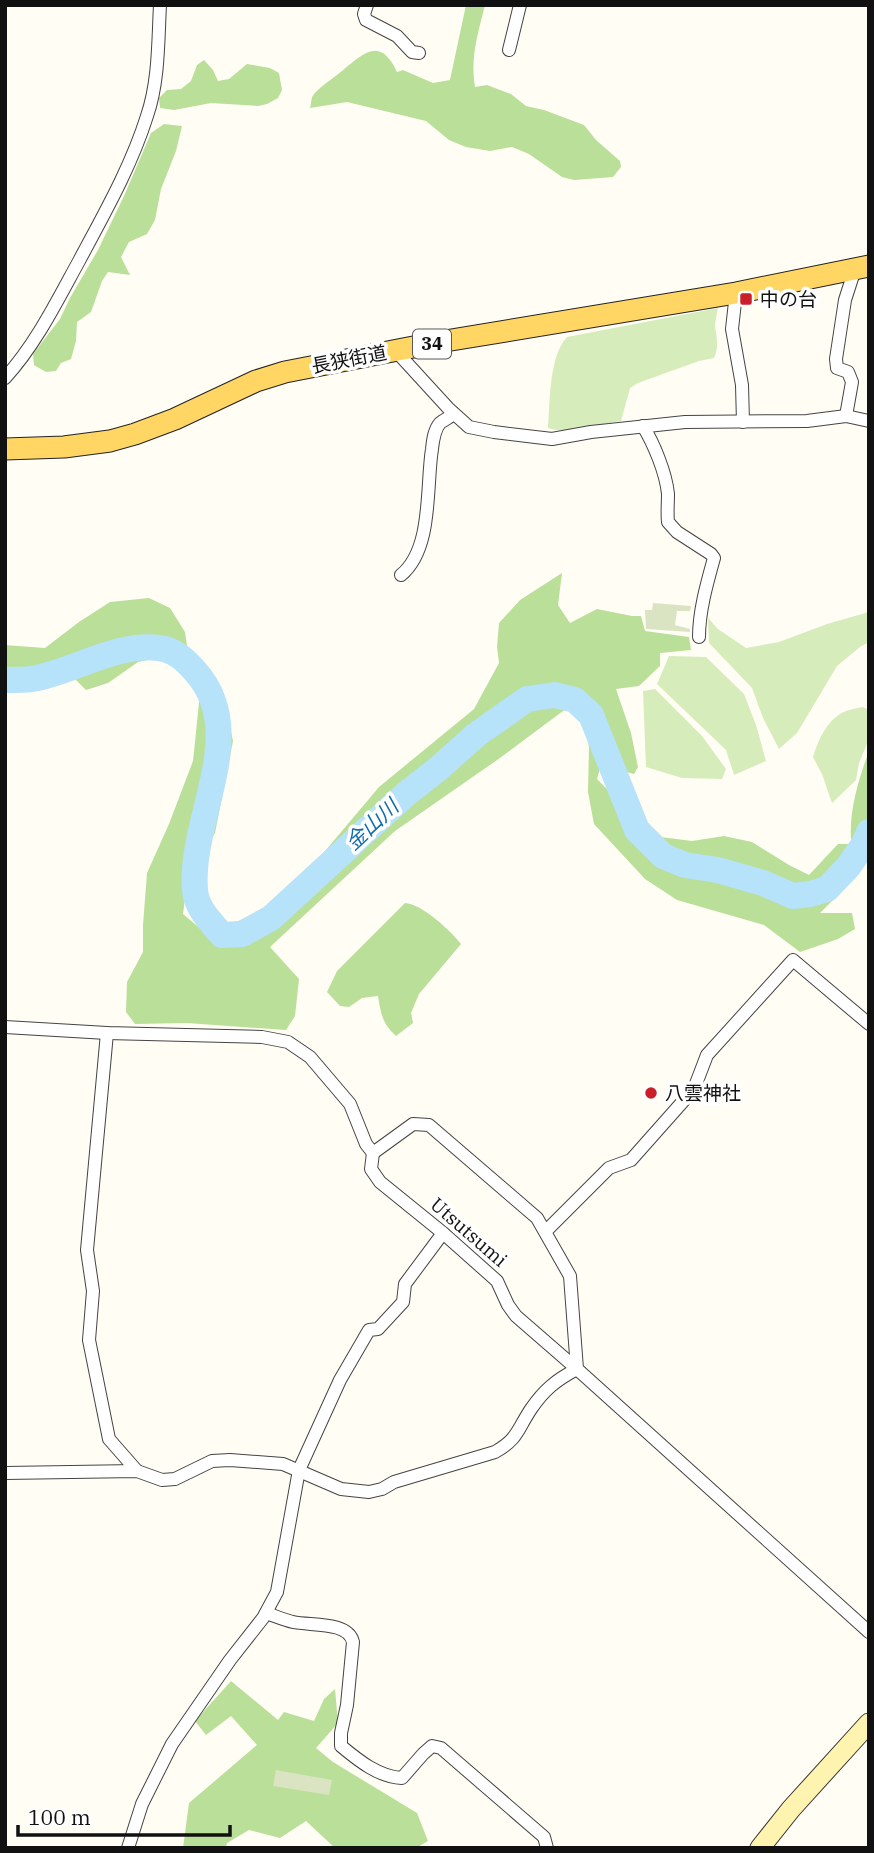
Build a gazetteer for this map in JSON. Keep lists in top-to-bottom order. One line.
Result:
{"streets":{"main road":["34","長狭街道"],"street":["Utsutsumi"]},"water":["金山川"],"places":{"transit":["中の台"],"other":["八雲神社"]},"scale_bar":"100 m"}
